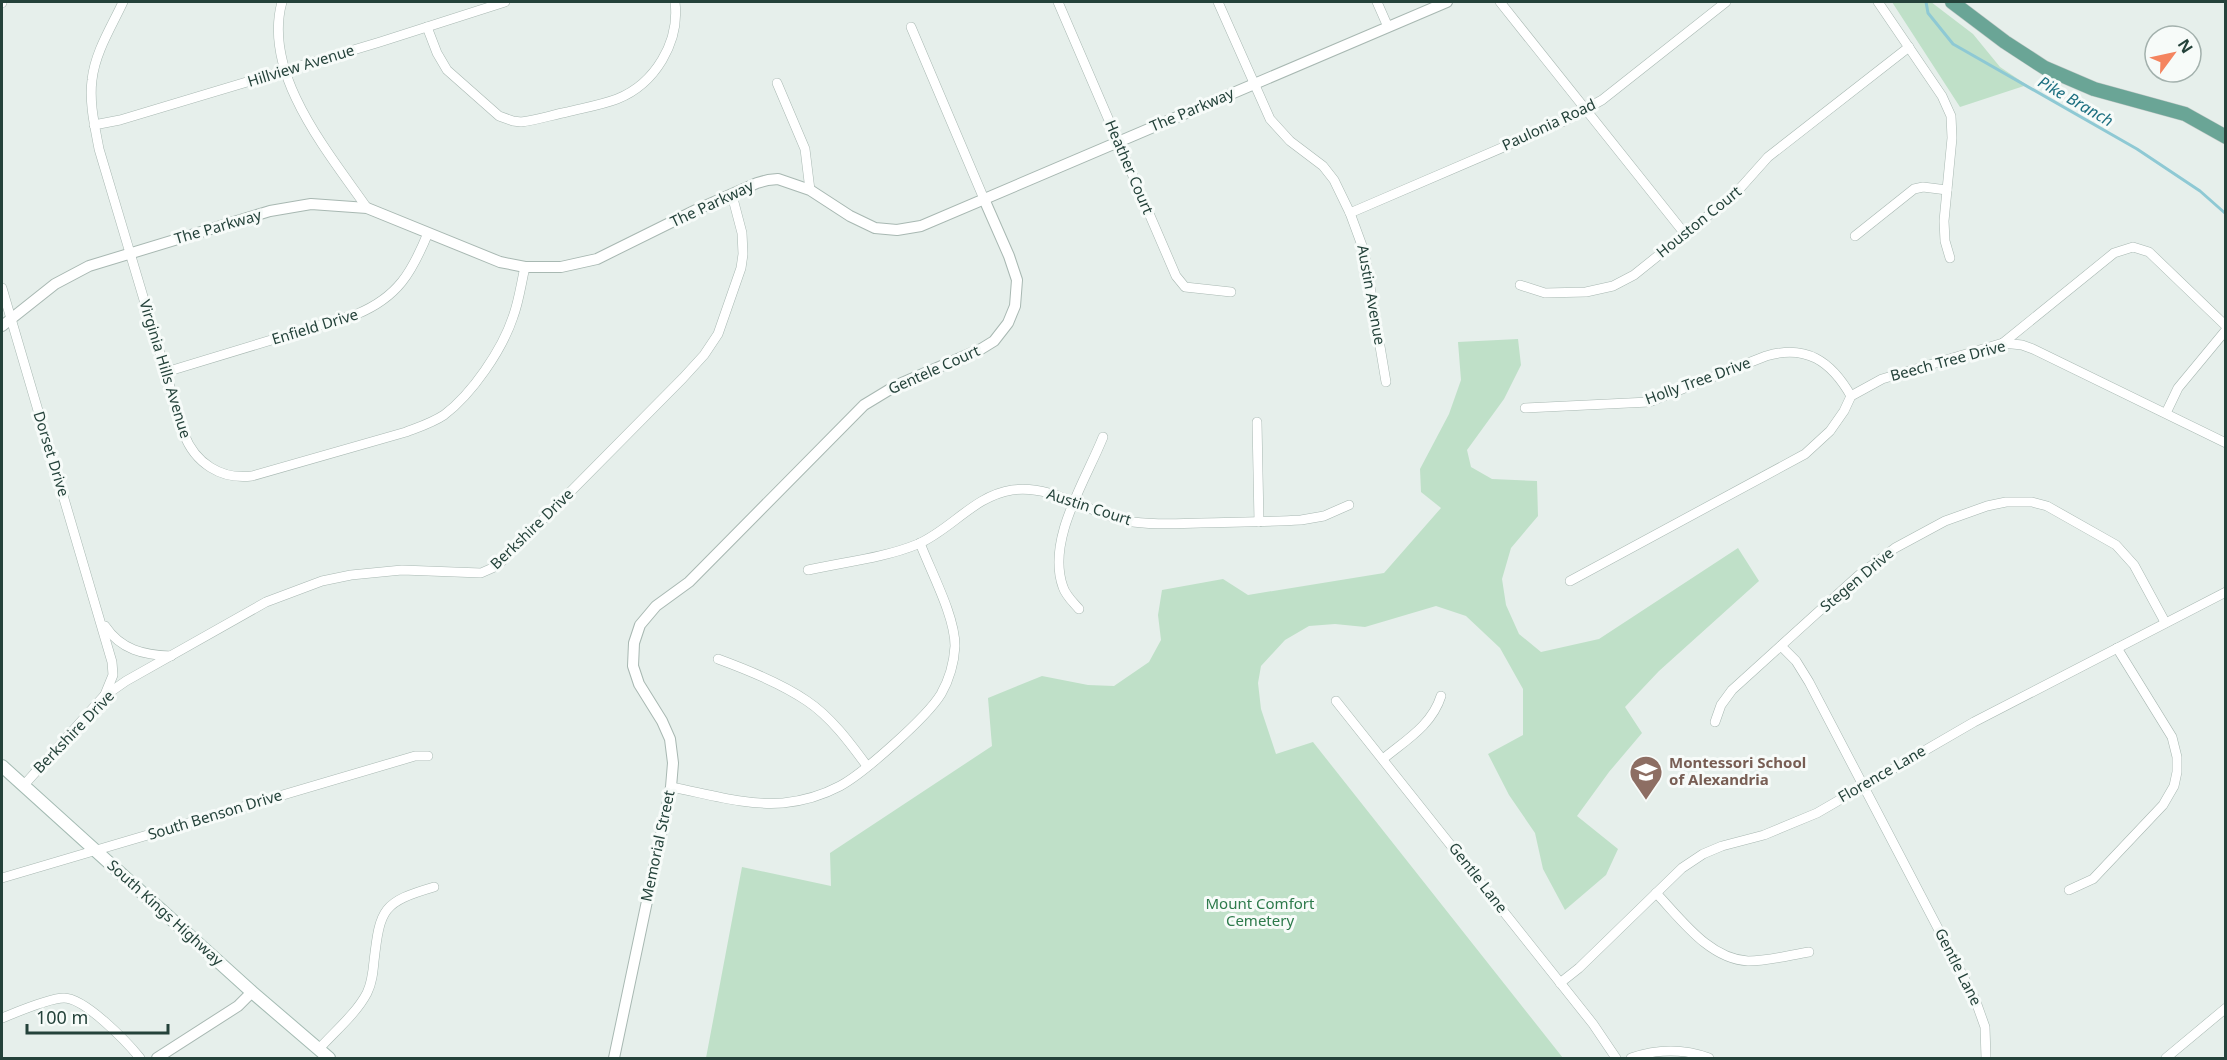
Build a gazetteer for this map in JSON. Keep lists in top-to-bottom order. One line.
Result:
{"streets":{"main road":["South Kings Highway"],"street":["Hillview Avenue","The Parkway","Paulonia Road","Heather Court","Houston Court","Austin Avenue","Enfield Drive","Beech Tree Drive","Virginia Hills Avenue","Gentele Court","Holly Tree Drive","Dorset Drive","Austin Court","Berkshire Drive","Stegen Drive","Florence Lane","South Benson Drive","Memorial Street","Gentle Lane"]},"crossings":[["Hillview Avenue","Virginia Hills Avenue"],["The Parkway","Heather Court"],["The Parkway","Austin Avenue"],["The Parkway","Enfield Drive"],["The Parkway","Virginia Hills Avenue"],["The Parkway","Gentele Court"],["The Parkway","Dorset Drive"],["The Parkway","Berkshire Drive"],["Paulonia Road","Austin Avenue"],["Enfield Drive","Virginia Hills Avenue"],["Beech Tree Drive","Holly Tree Drive"],["Gentele Court","Memorial Street"],["Dorset Drive","Berkshire Drive"],["Berkshire Drive","South Kings Highway"],["Stegen Drive","Florence Lane"],["Stegen Drive","Gentle Lane"],["Florence Lane","Gentle Lane"],["South Benson Drive","South Kings Highway"]],"water":["Pike Branch"],"parks":["Mount Comfort Cemetery"],"places":{"school or university":["Montessori School of Alexandria"]},"scale_bar":"100 m","north":"top right"}
